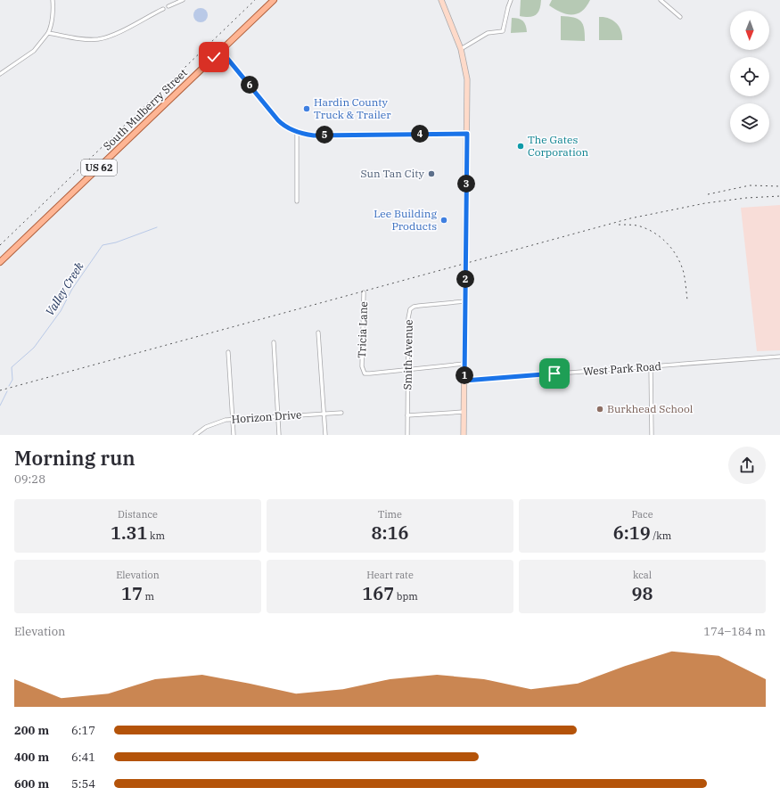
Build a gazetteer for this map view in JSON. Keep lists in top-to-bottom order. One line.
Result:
{"streets":{"main road":["South Mulberry Street","US 62"],"street":["Tricia Lane","Smith Avenue","West Park Road","Horizon Drive"]},"crossings":[["Tricia Lane","Smith Avenue"]],"water":["Valley Creek"],"places":["Hardin County Truck & Trailer","The Gates Corporation","Sun Tan City","Lee Building Products","Burkhead School"],"north":"bottom","page":{"pins":["6","4","5","3","2","1"],"heading":["Morning run","09:28"],"stats":[["Distance","1.31 km"],["Time","8:16"],["Pace","6:19 /km"],["Elevation","17 m"],["Heart rate","167 bpm"],["kcal","98"]],"chart":["Elevation","174–184 m"],"list":[{"name":"200 m","note":"6:17"},{"name":"400 m","note":"6:41"},{"name":"600 m","note":"5:54"}]}}
